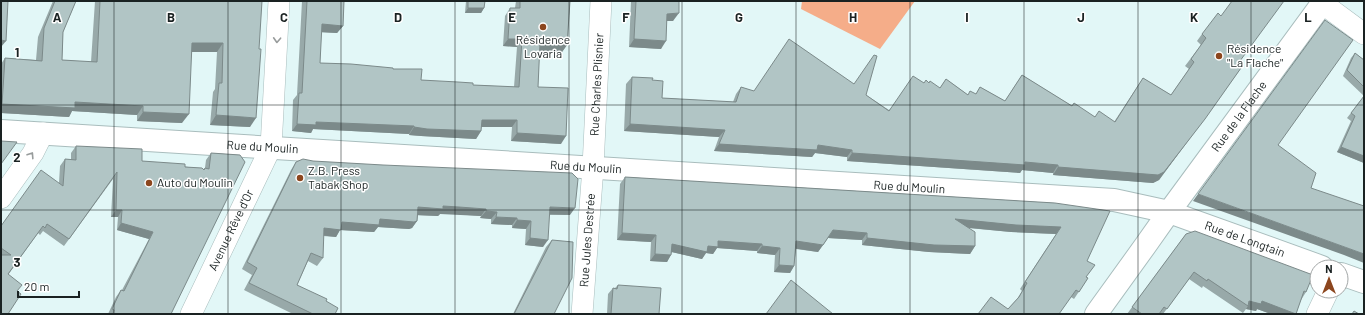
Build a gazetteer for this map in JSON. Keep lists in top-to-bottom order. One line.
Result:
{"streets":{"street":["Rue Charles Plisnier","Rue de la Flache","Rue du Moulin","Avenue Rêve d'Or","Rue de Longtain","Rue Jules Destrée"]},"crossings":[["Rue Charles Plisnier","Rue du Moulin"],["Rue Charles Plisnier","Rue Jules Destrée"],["Rue de la Flache","Rue du Moulin"],["Rue de la Flache","Rue de Longtain"],["Rue du Moulin","Avenue Rêve d'Or"],["Rue du Moulin","Rue de Longtain"],["Rue du Moulin","Rue Jules Destrée"]],"places":["Résidence Lovaria","Résidence \"La Flache\"","Z.B. Press Tabak Shop","Auto du Moulin"],"scale_bar":"20 m","north":"top","grid":{"columns":["A","B","C","D","E","F","G","H","I","J","K","L"],"rows":["1","2","3"]}}
